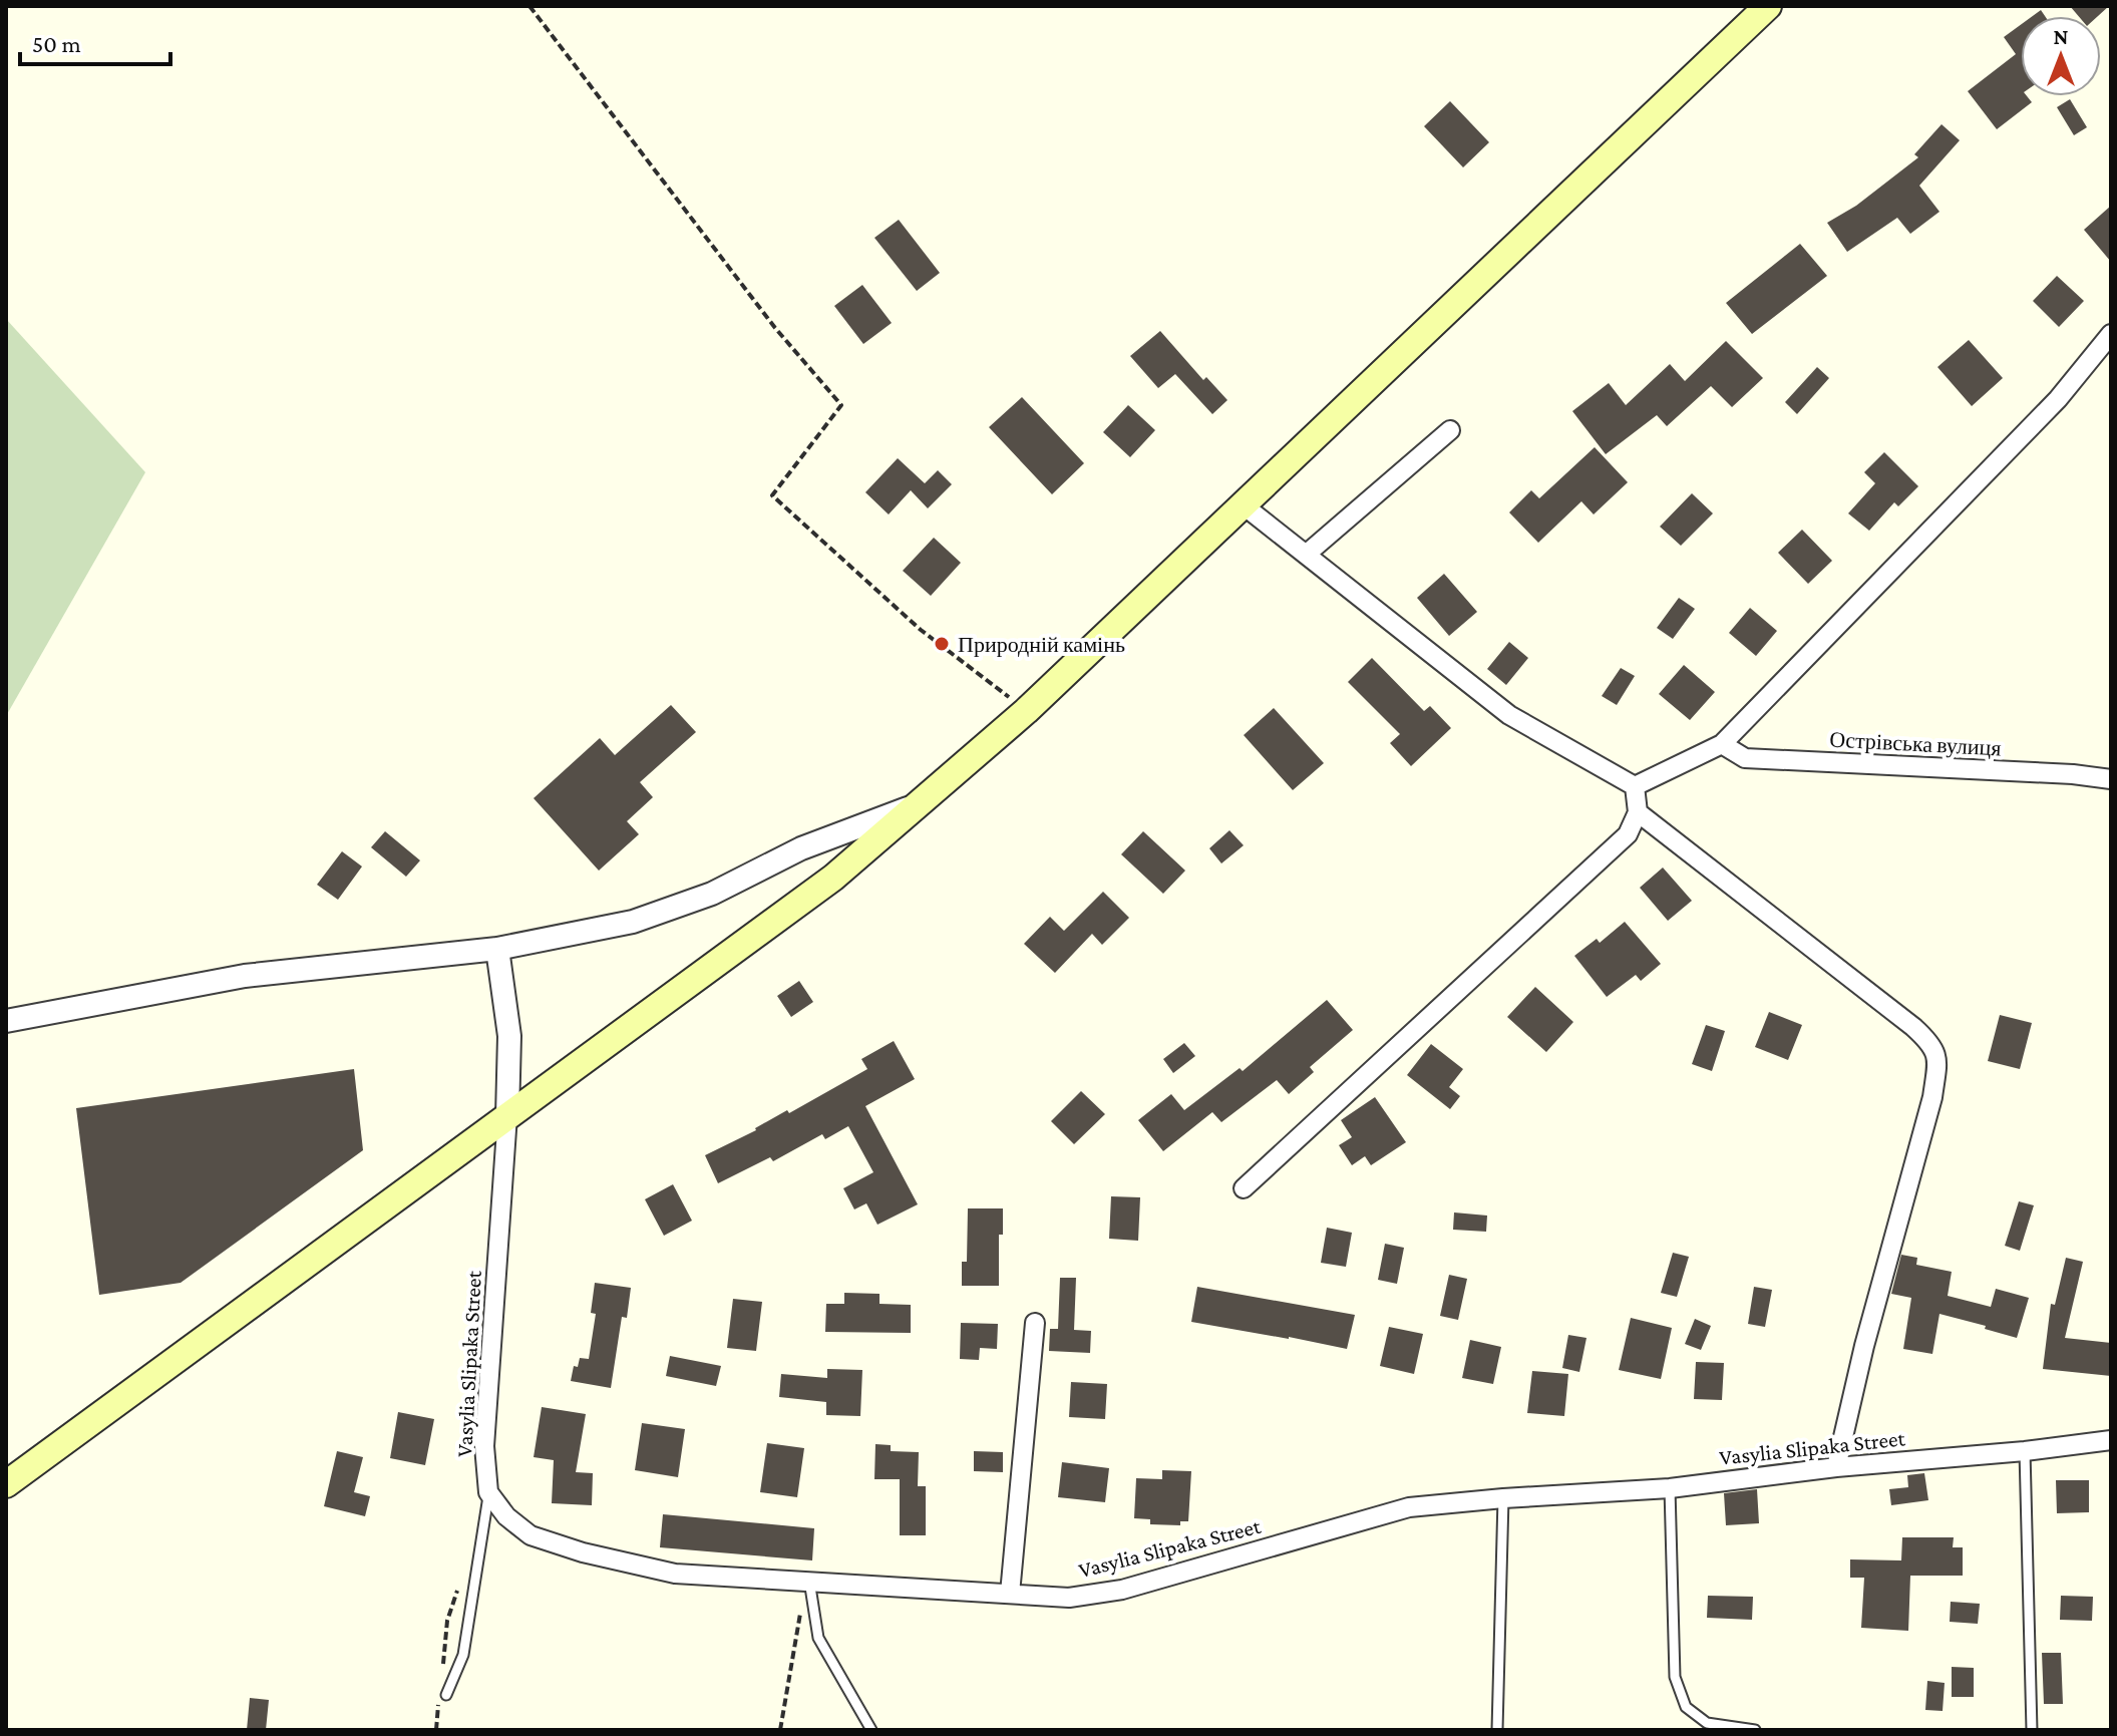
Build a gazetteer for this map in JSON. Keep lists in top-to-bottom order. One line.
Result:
{"streets":{"street":["Острівська вулиця","Vasylia Slipaka Street"]},"places":["Природній камінь"],"scale_bar":"50 m","north":"top"}
